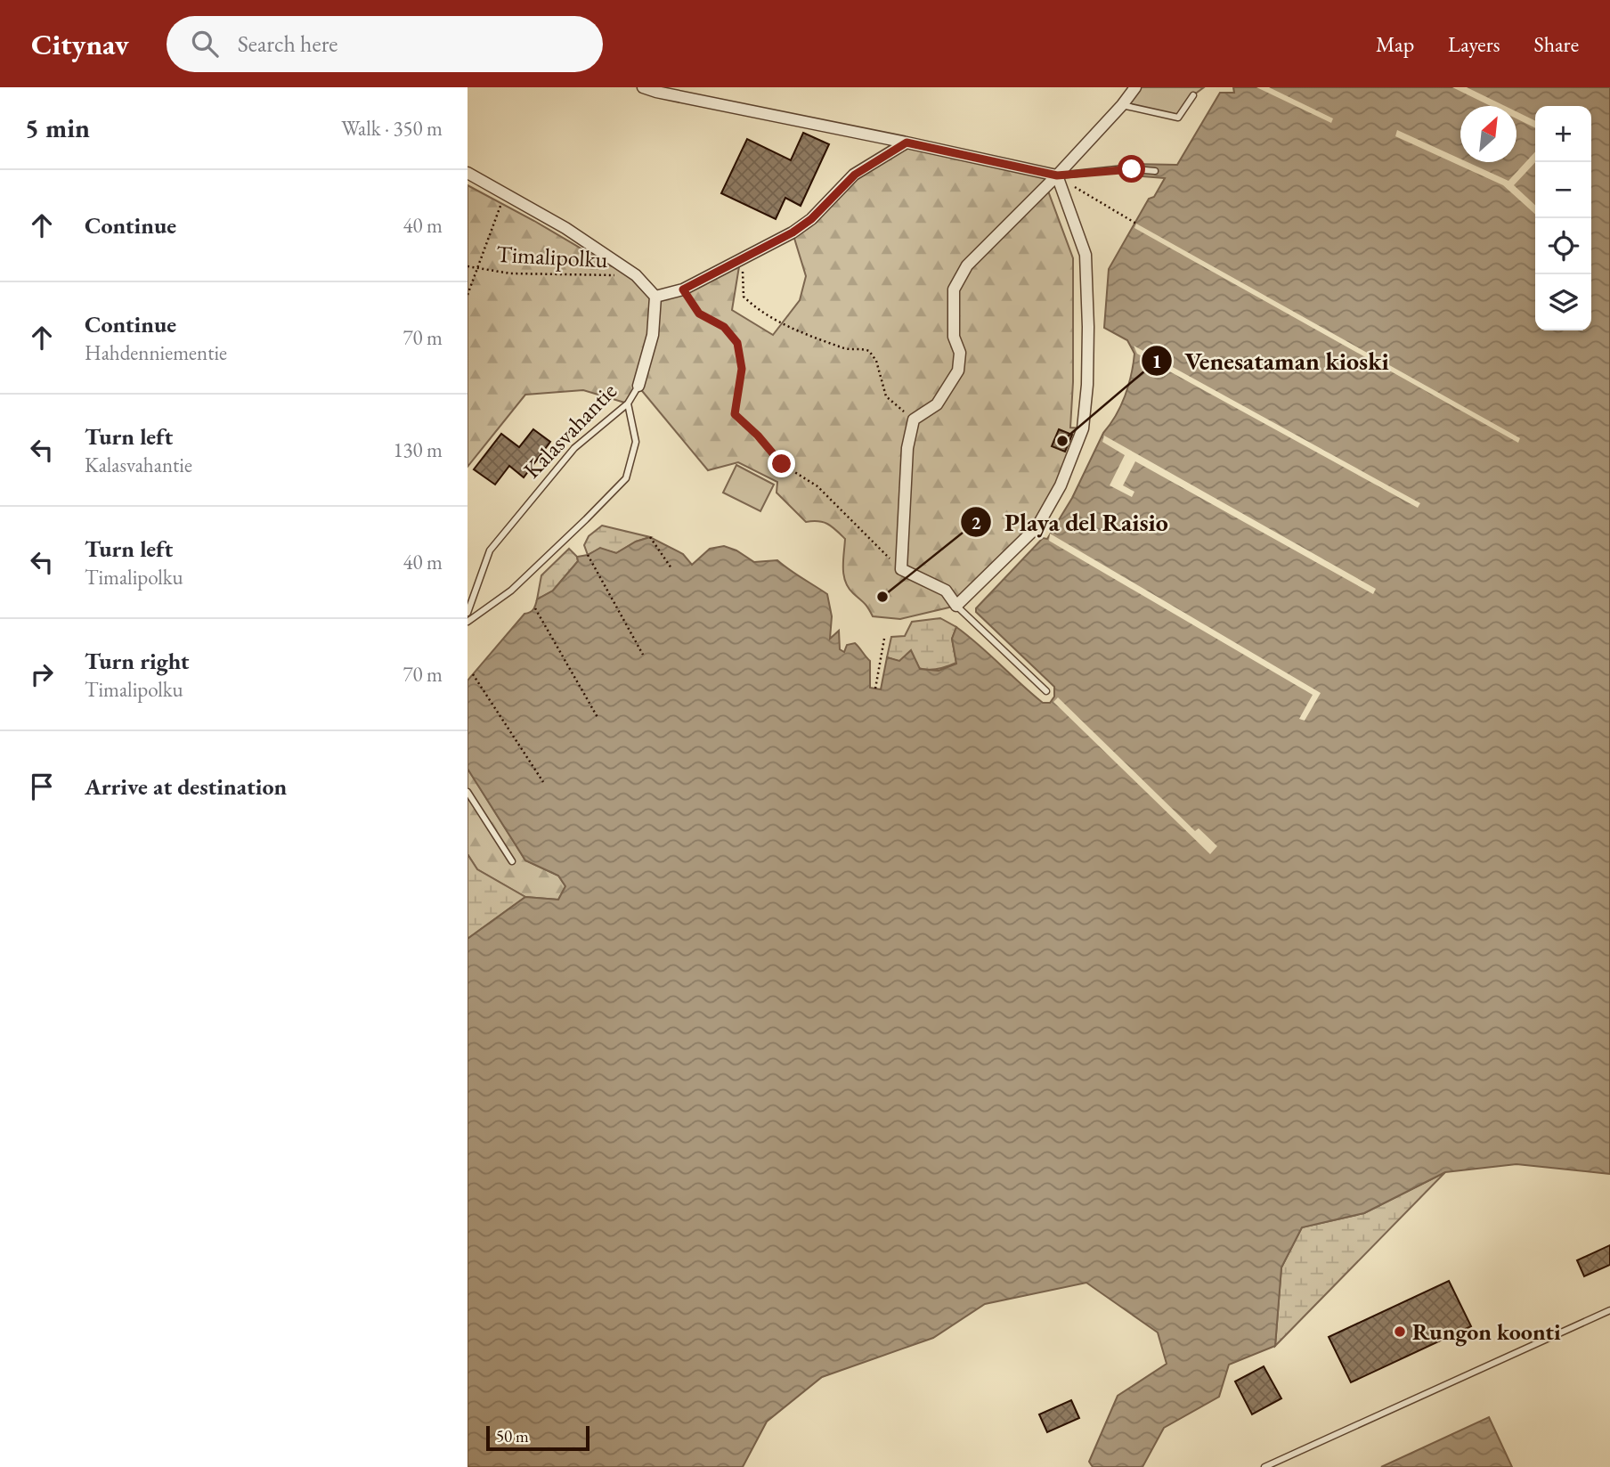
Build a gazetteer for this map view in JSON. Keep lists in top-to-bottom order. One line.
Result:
{"streets":{"street":["Kalasvahantie"],"path":["Timalipolku"]},"places":["Venesataman kioski","Playa del Raisio","Rungon koonti"],"scale_bar":"50 m","north":"top right","page":{"header":"Citynav","search":"Search here","nav":["Map","Layers","Share"],"heading":["5 min","Walk · 350 m"],"map_buttons":["+","−"],"list":[["Continue","40 m"],["Continue","Hahdenniementie","70 m"],["Turn left","Kalasvahantie","130 m"],["Turn left","Timalipolku","40 m"],["Turn right","Timalipolku","70 m"],"Arrive at destination"],"scale":"50 m"}}
